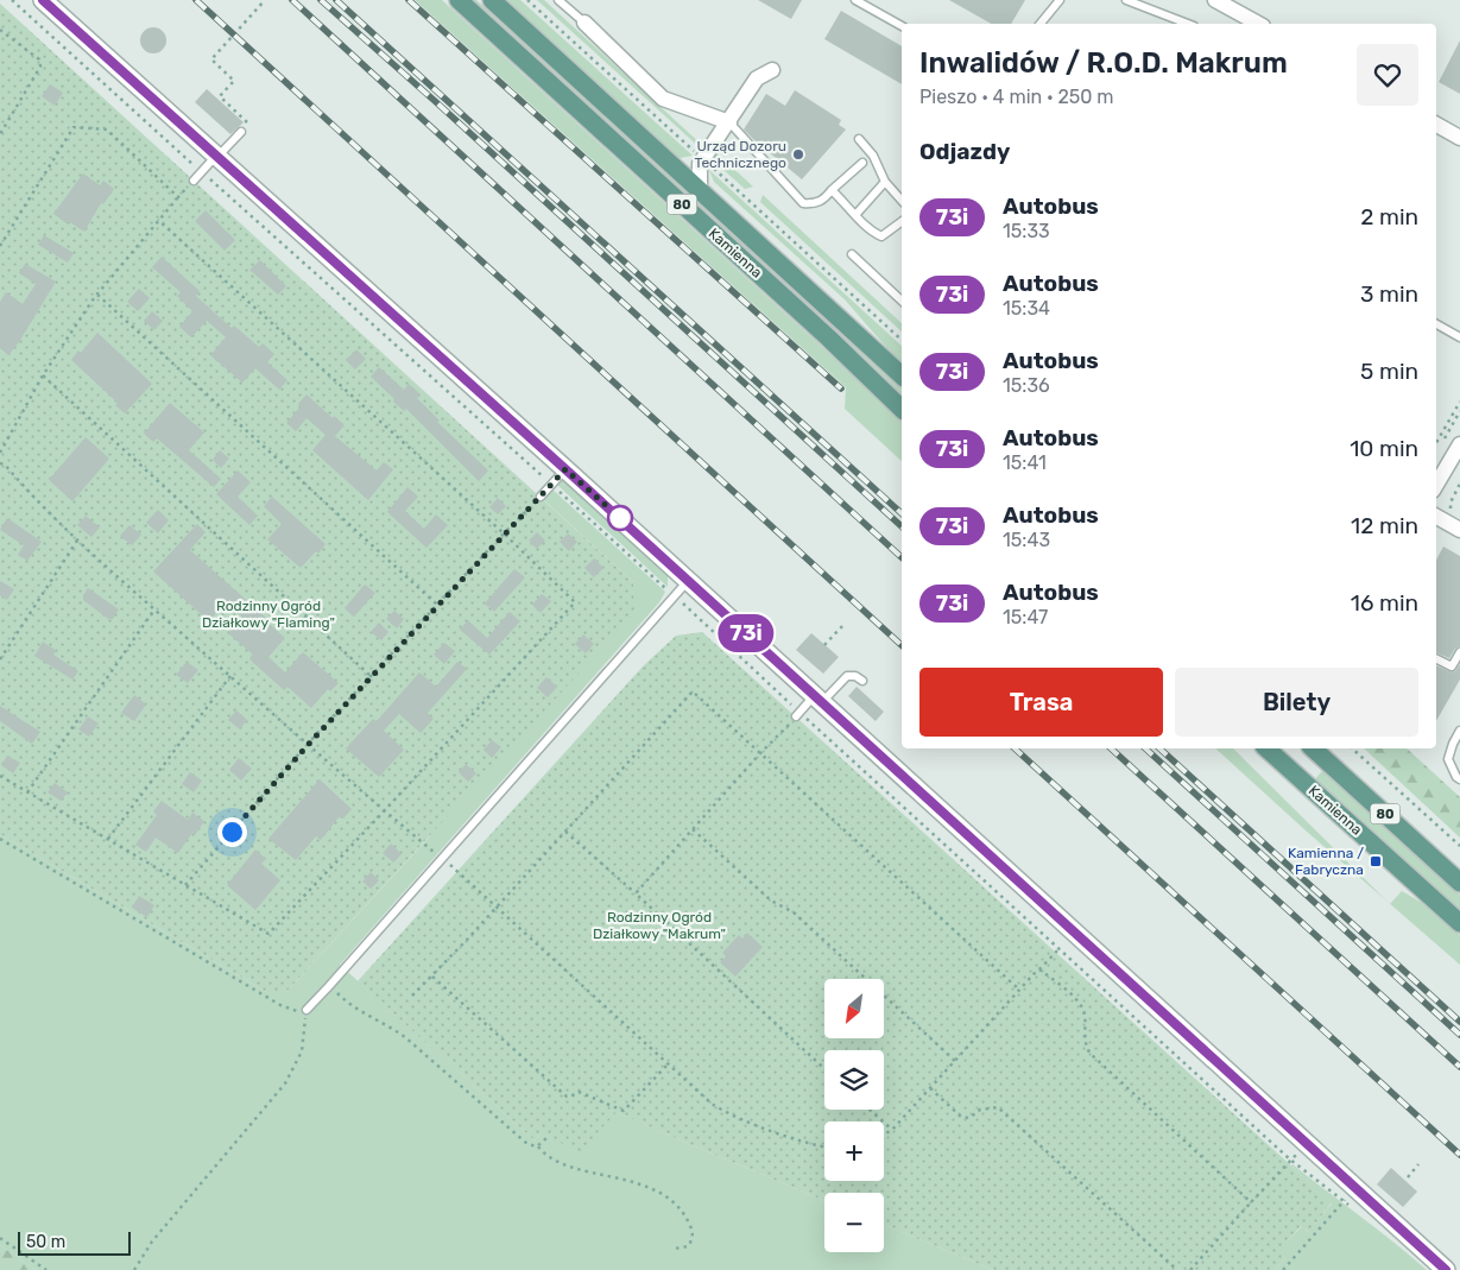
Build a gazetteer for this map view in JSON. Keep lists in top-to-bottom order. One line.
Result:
{"streets":{"main road":["80","Kamienna"]},"parks":["Rodzinny Ogród Działkowy \"Flaming\"","Rodzinny Ogród Działkowy \"Makrum\""],"places":{"other":["Urząd Dozoru Technicznego"],"transit":["Kamienna / Fabryczna"]},"lines":["bus line 73i"],"scale_bar":"50 m","north":"bottom left","page":{"on_map":"73i","heading":[["Inwalidów / R.O.D. Makrum","Pieszo · 4 min · 250 m"],"Odjazdy"],"list":[{"mark":"73i","name":"Autobus","note":"15:33","value":"2 min"},{"mark":"73i","name":"Autobus","note":"15:34","value":"3 min"},{"mark":"73i","name":"Autobus","note":"15:36","value":"5 min"},{"mark":"73i","name":"Autobus","note":"15:41","value":"10 min"},{"mark":"73i","name":"Autobus","note":"15:43","value":"12 min"},{"mark":"73i","name":"Autobus","note":"15:47","value":"16 min"}],"buttons":["Trasa","Bilety"],"map_buttons":["+","−"],"scale":"50 m"}}
